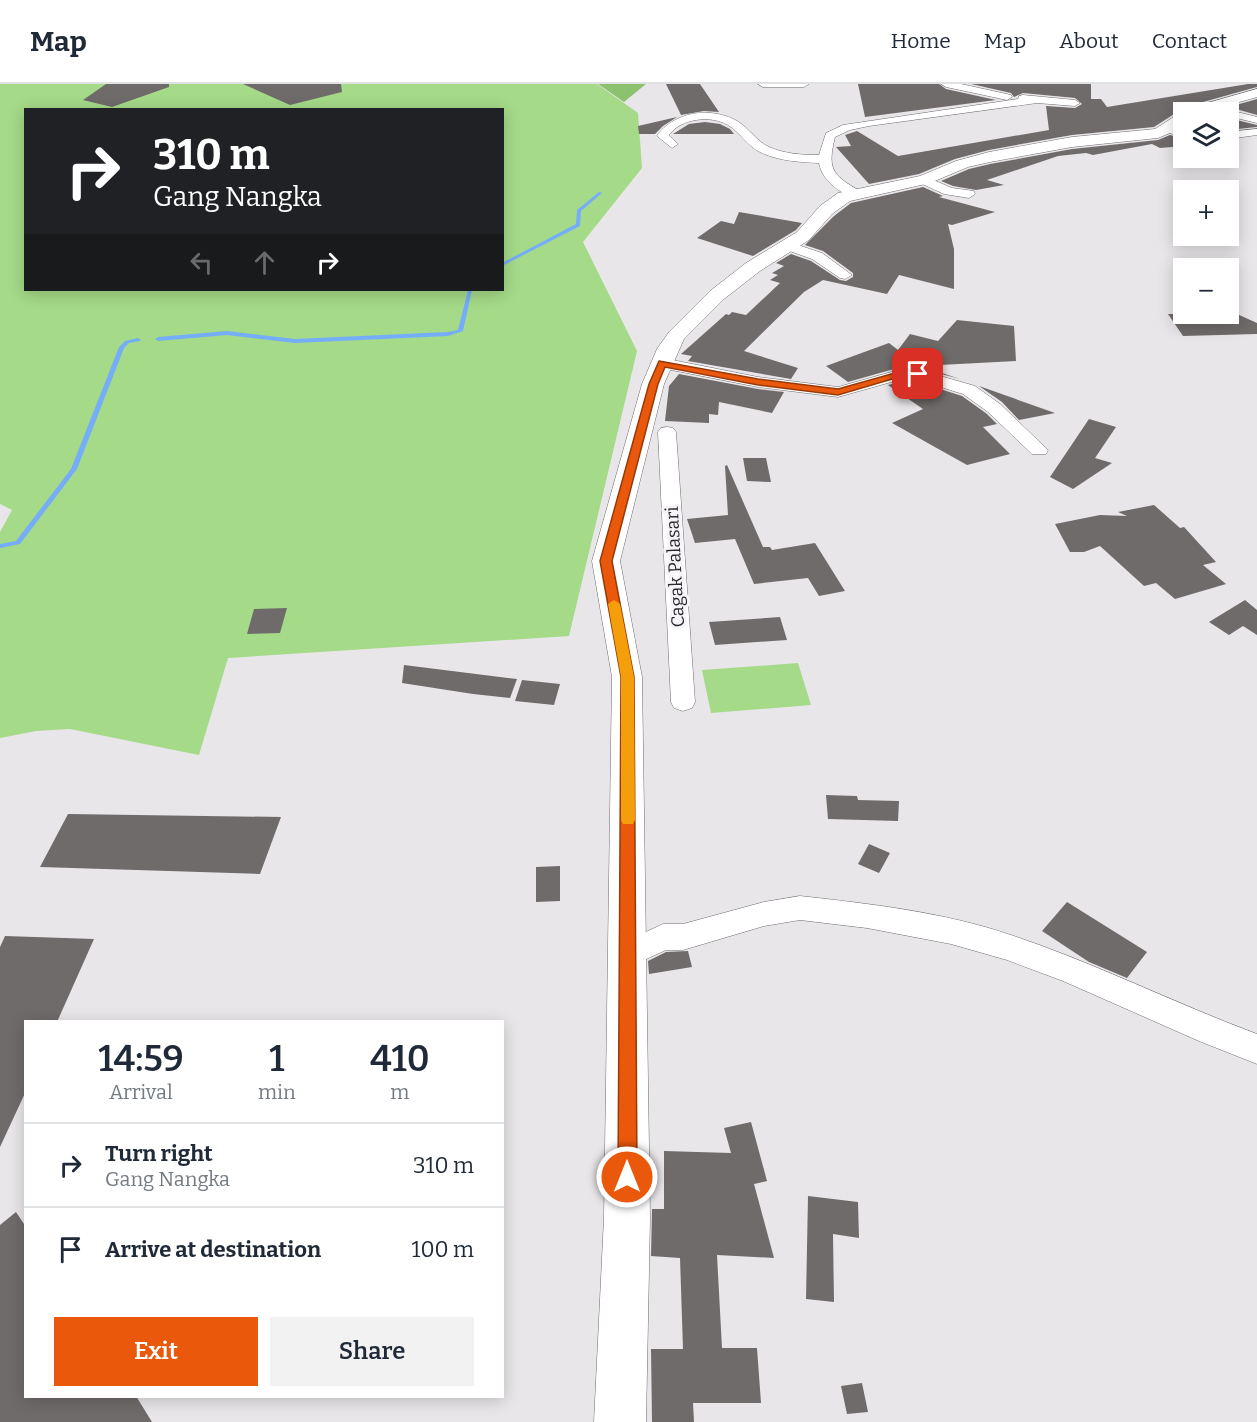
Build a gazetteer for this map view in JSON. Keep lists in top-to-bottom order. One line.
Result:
{"streets":{"street":["Cagak Palasari"]},"page":{"header":"Map","nav":["Home","Map","About","Contact"],"map_buttons":["+","−"],"turn":["310 m","Gang Nangka"],"eta":["14:59","Arrival","1","min","410","m"],"list":[{"name":"Turn right","note":"Gang Nangka","value":"310 m"},{"name":"Arrive at destination","value":"100 m"}],"buttons":["Exit","Share"]}}
